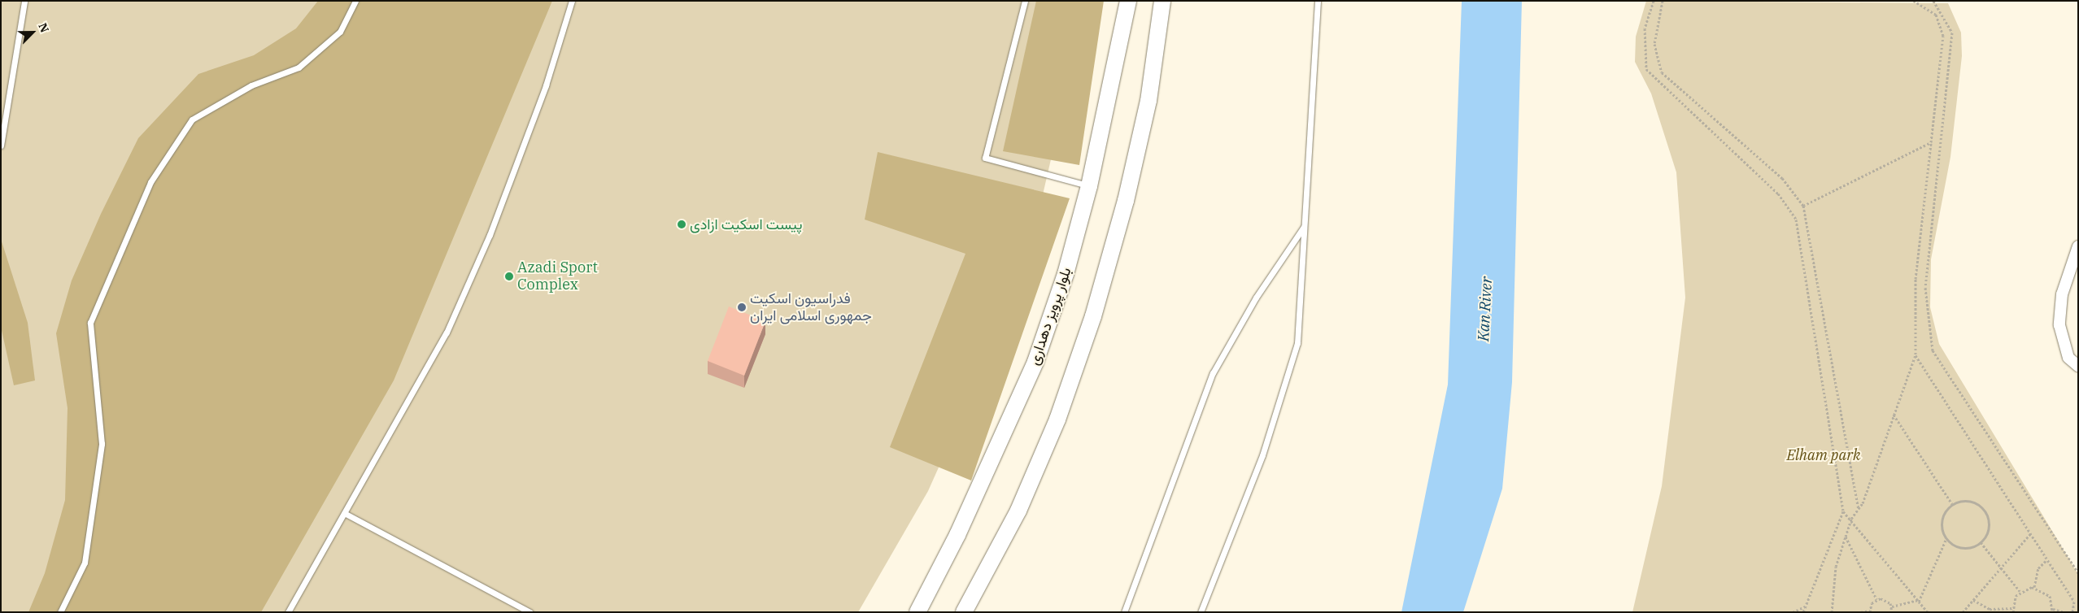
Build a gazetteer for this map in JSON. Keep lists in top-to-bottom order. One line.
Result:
{"streets":{"main road":["بلوار پرویز دهداری"]},"water":["Kan River"],"parks":["Elham park"],"places":["پیست اسکیت ازادی","Azadi Sport Complex","فدراسیون اسکیت جمهوری اسلامی ایران"],"north":"top right"}
